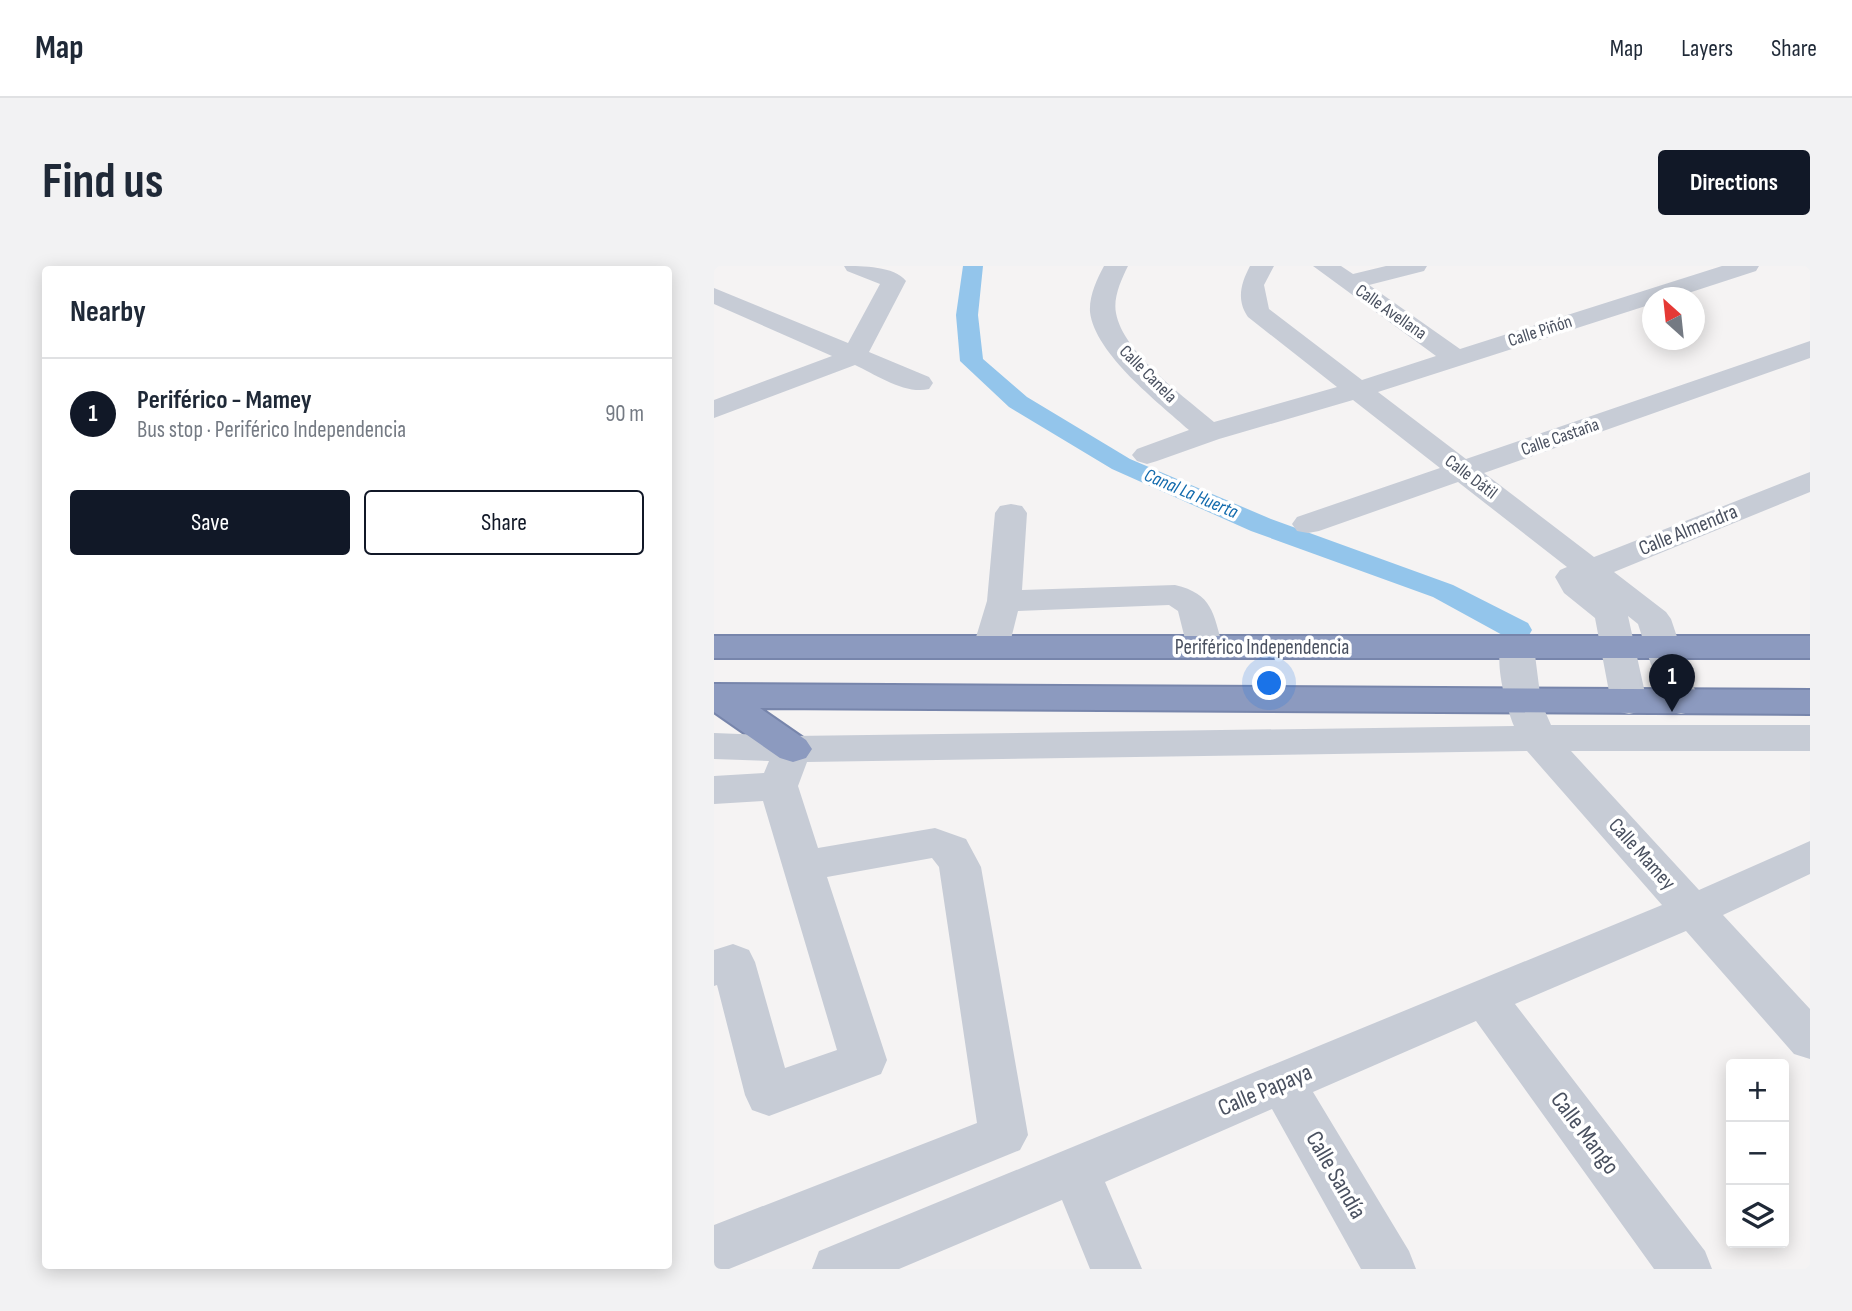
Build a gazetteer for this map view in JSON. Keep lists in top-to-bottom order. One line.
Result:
{"streets":{"highway":["Periférico Independencia"],"street":["Calle Avellana","Calle Piñón","Calle Canela","Calle Castaña","Calle Dátil","Calle Almendra","Calle Mamey","Calle Papaya","Calle Mango","Calle Sandía"]},"crossings":[["Calle Avellana","Calle Piñón"],["Calle Piñón","Calle Dátil"],["Calle Castaña","Calle Dátil"],["Calle Dátil","Calle Almendra"],["Calle Dátil","Periférico Independencia"],["Calle Mamey","Calle Papaya"],["Calle Papaya","Calle Mango"],["Calle Papaya","Calle Sandía"]],"water":["Canal La Huerta"],"north":"top left","page":{"header":"Map","nav":["Map","Layers","Share"],"buttons":["Directions",["Save","Share"]],"title":"Find us","heading":"Nearby","list":[{"mark":"1","name":"Periférico - Mamey","note":"Bus stop · Periférico Independencia","value":"90 m"}],"pins":"1","map_buttons":["+","−"]}}
